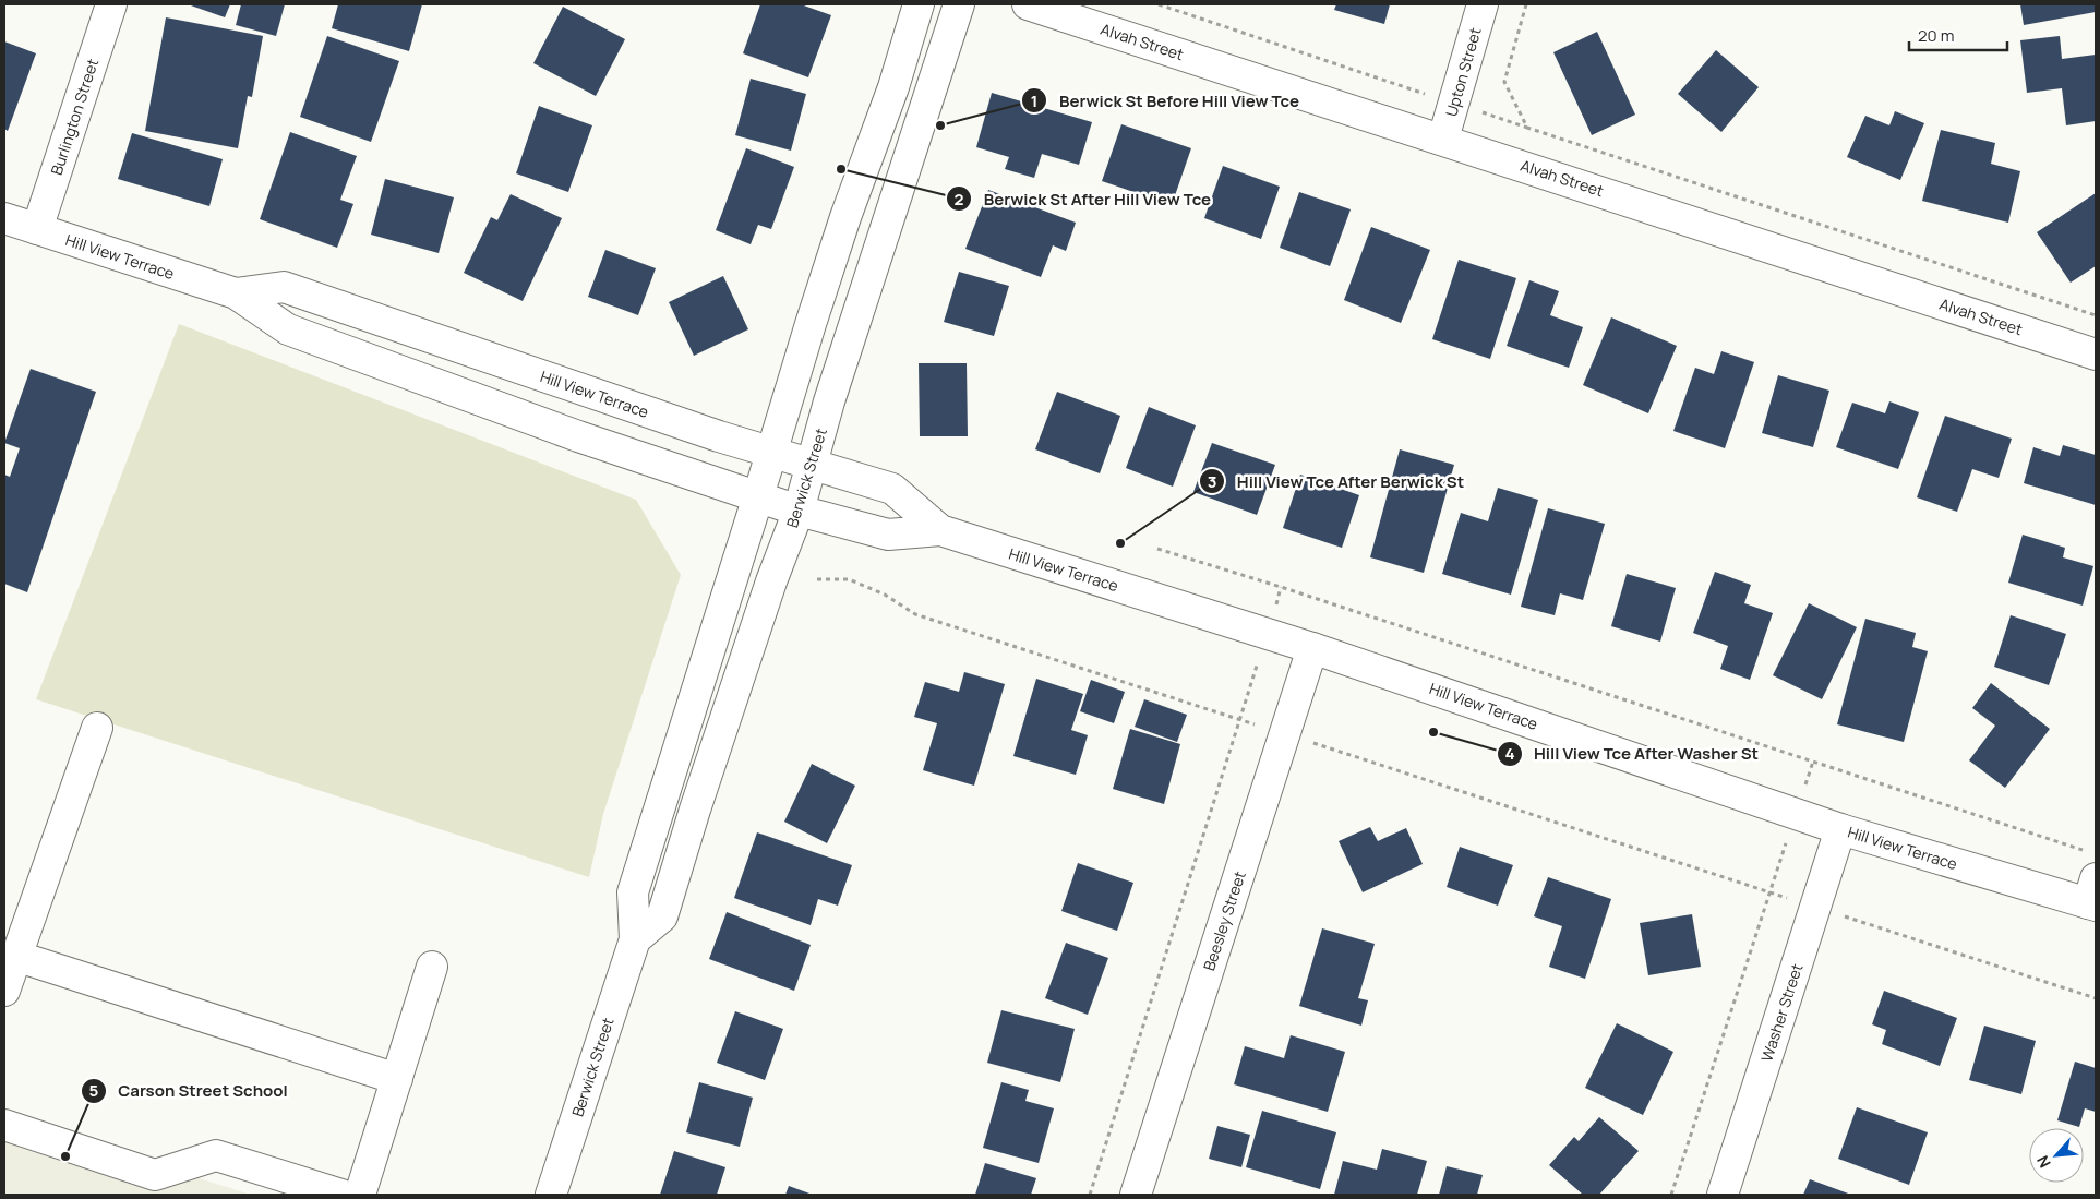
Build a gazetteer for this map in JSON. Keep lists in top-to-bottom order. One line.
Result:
{"streets":{"main road":["Alvah Street","Upton Street","Burlington Street","Hill View Terrace","Berwick Street","Beesley Street","Washer Street"]},"crossings":[["Alvah Street","Upton Street"],["Burlington Street","Hill View Terrace"],["Hill View Terrace","Berwick Street"],["Hill View Terrace","Beesley Street"],["Hill View Terrace","Washer Street"]],"places":["Berwick St Before Hill View Tce","Berwick St After Hill View Tce","Hill View Tce After Berwick St","Hill View Tce After Washer St","Carson Street School"],"scale_bar":"20 m","north":"bottom left"}
